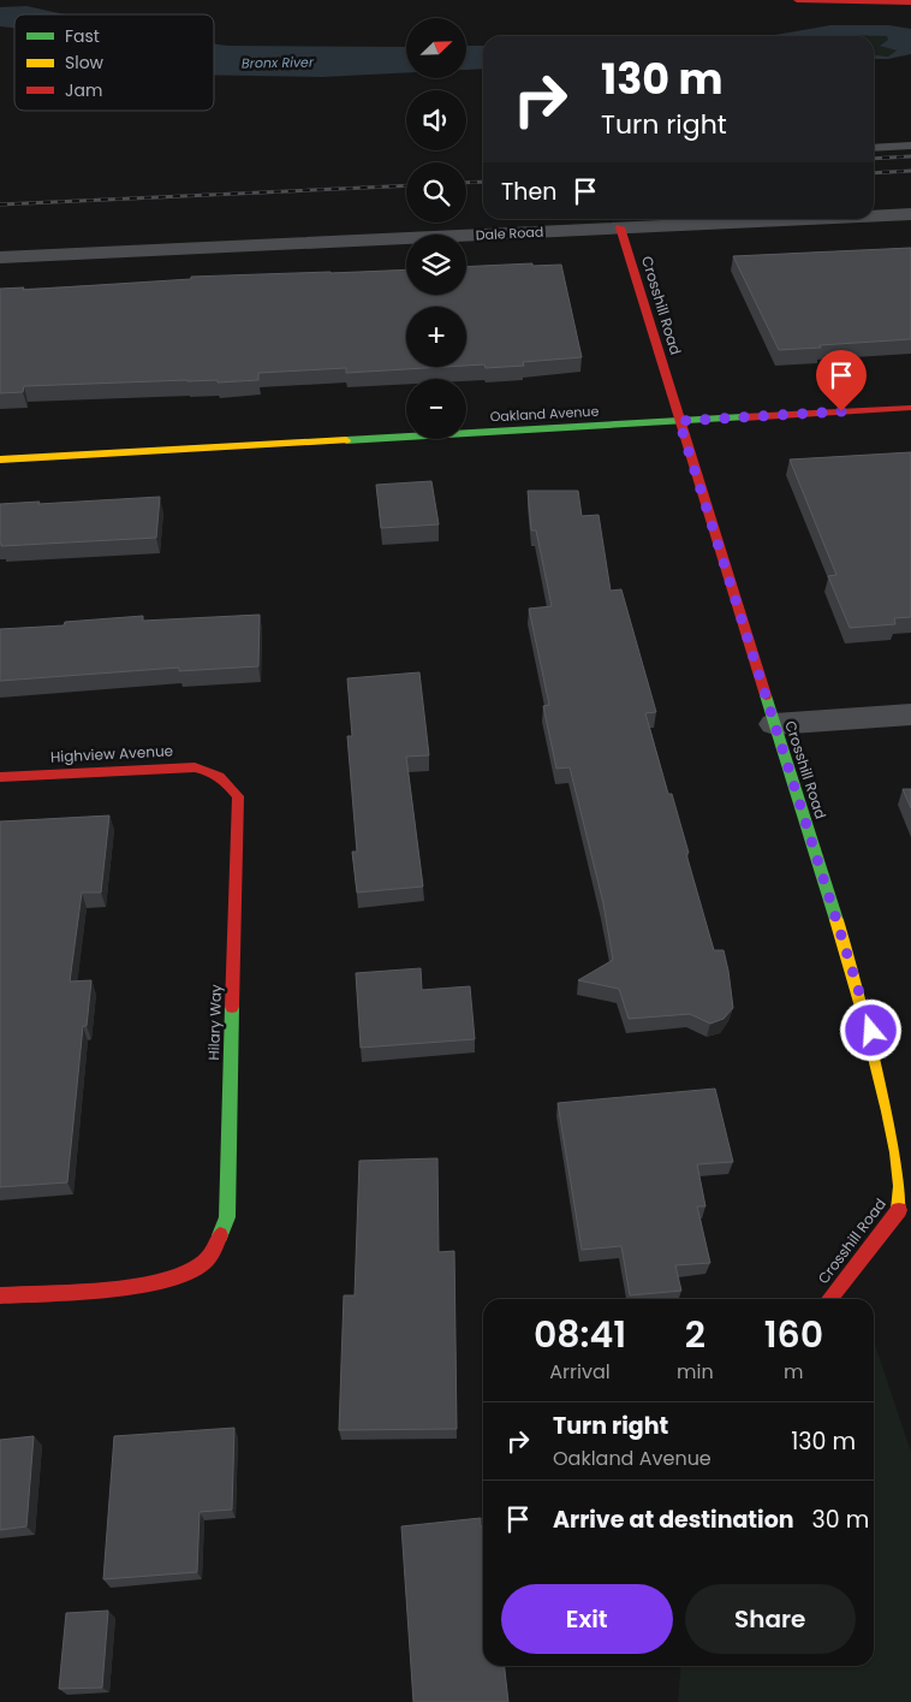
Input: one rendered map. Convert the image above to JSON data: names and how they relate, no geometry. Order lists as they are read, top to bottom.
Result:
{
  "streets": {
    "main road": [
      "Crosshill Road",
      "Oakland Avenue",
      "Highview Avenue",
      "Hilary Way"
    ],
    "street": ["Dale Road"]
  },
  "crossings": [
    ["Dale Road", "Crosshill Road"],
    ["Crosshill Road", "Oakland Avenue"],
    ["Highview Avenue", "Hilary Way"]
  ],
  "water": ["Bronx River"],
  "legend": ["Fast", "Slow", "Jam"],
  "north": "top right",
  "page": {
    "map_buttons": ["+", "−"],
    "turn": ["130 m", "Turn right"],
    "then": "Then",
    "eta": [
      "08:41",
      "Arrival",
      "2",
      "min",
      "160",
      "m"
    ],
    "list": [
      {
        "name": "Turn right",
        "note": "Oakland Avenue",
        "value": "130 m"
      },
      {
        "name": "Arrive at destination",
        "value": "30 m"
      }
    ],
    "buttons": ["Exit", "Share"]
  }
}
